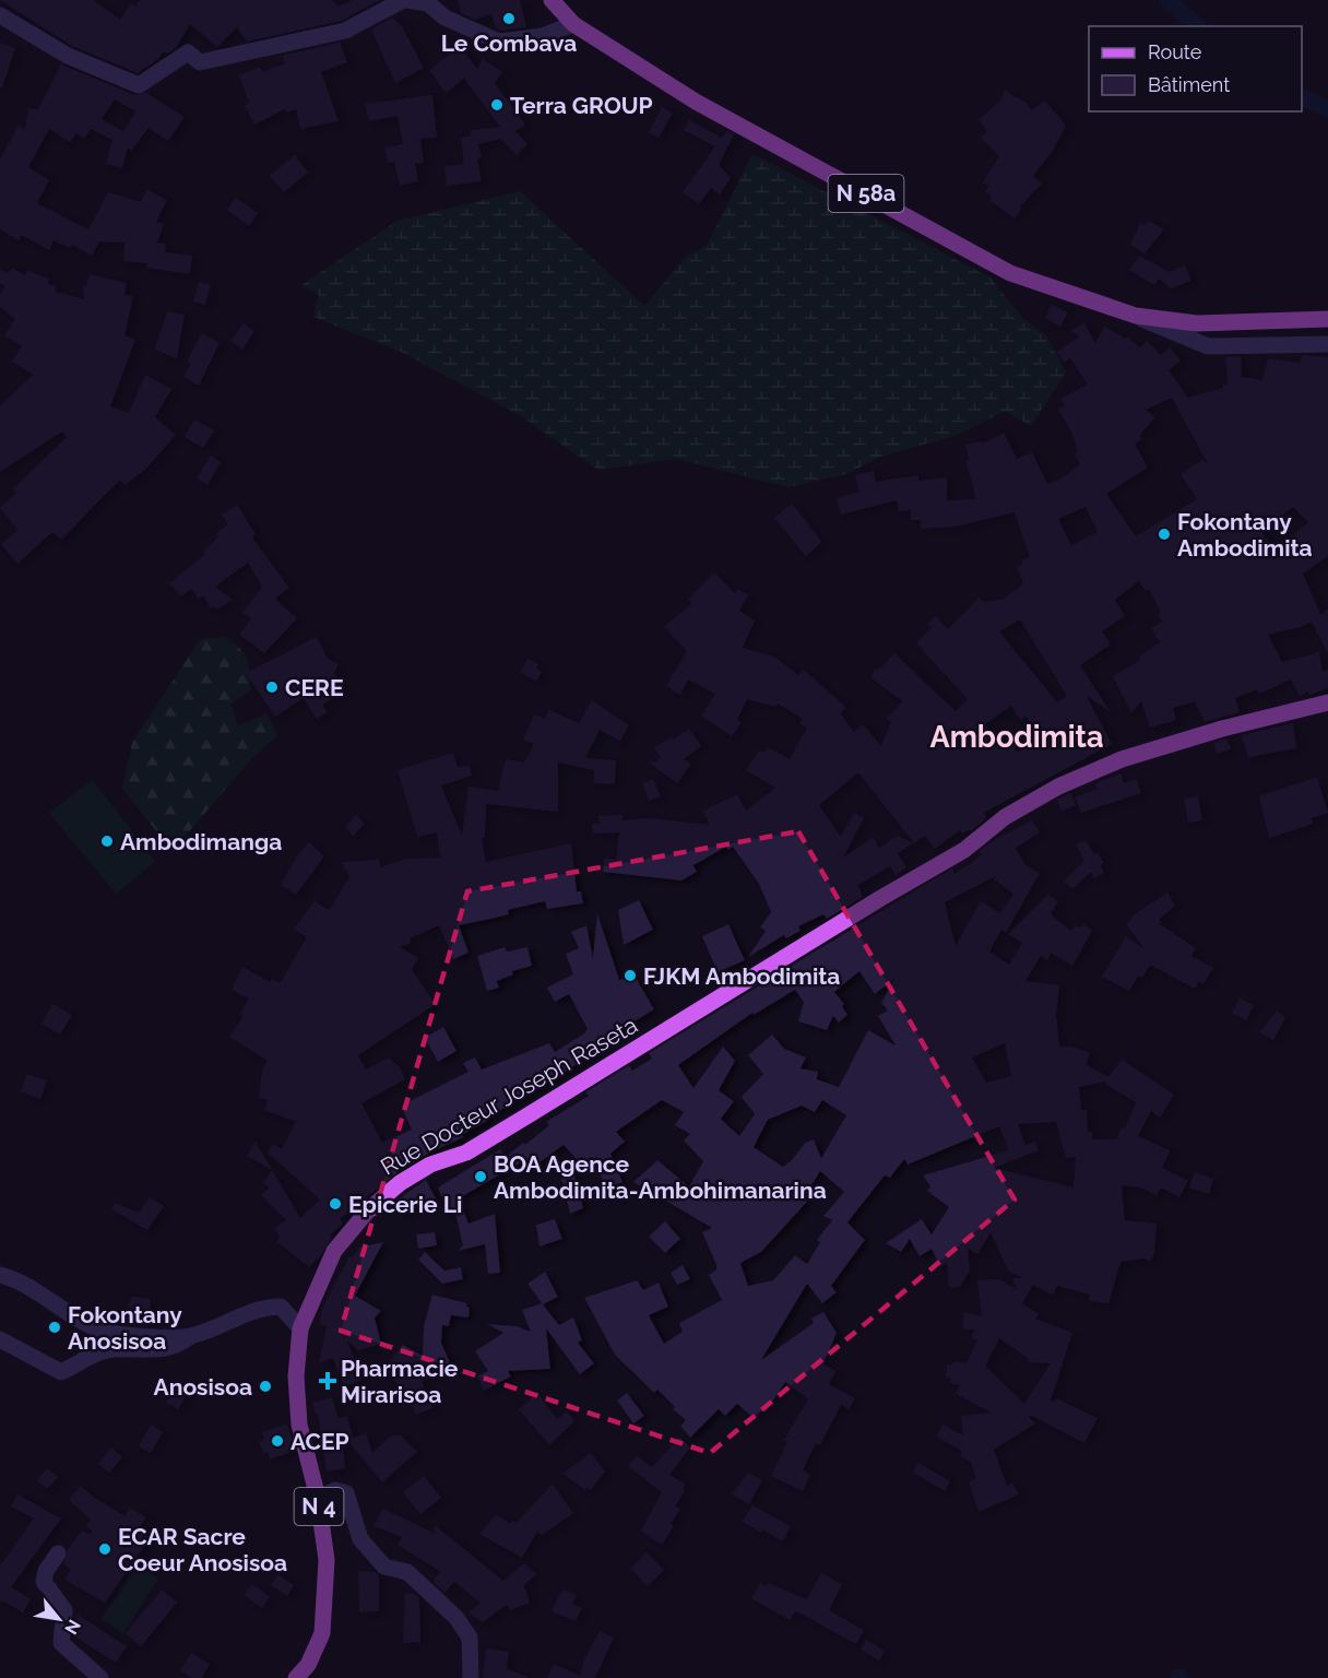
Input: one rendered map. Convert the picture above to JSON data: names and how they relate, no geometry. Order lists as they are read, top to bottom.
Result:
{
  "streets": {
    "main road": ["N 58a", "Rue Docteur Joseph Raseta", "N 4"]
  },
  "districts": ["Ambodimita"],
  "places": {
    "other": [
      "Le Combava",
      "Terra GROUP",
      "Fokontany Ambodimita",
      "CERE",
      "Ambodimanga",
      "FJKM Ambodimita",
      "BOA Agence Ambodimita-Ambohimanarina",
      "Epicerie Li",
      "Fokontany Anosisoa",
      "Anosisoa",
      "ACEP",
      "ECAR Sacre Coeur Anosisoa"
    ],
    "health": ["Pharmacie Mirarisoa"]
  },
  "legend": ["Route", "Bâtiment"],
  "north": "bottom right"
}
